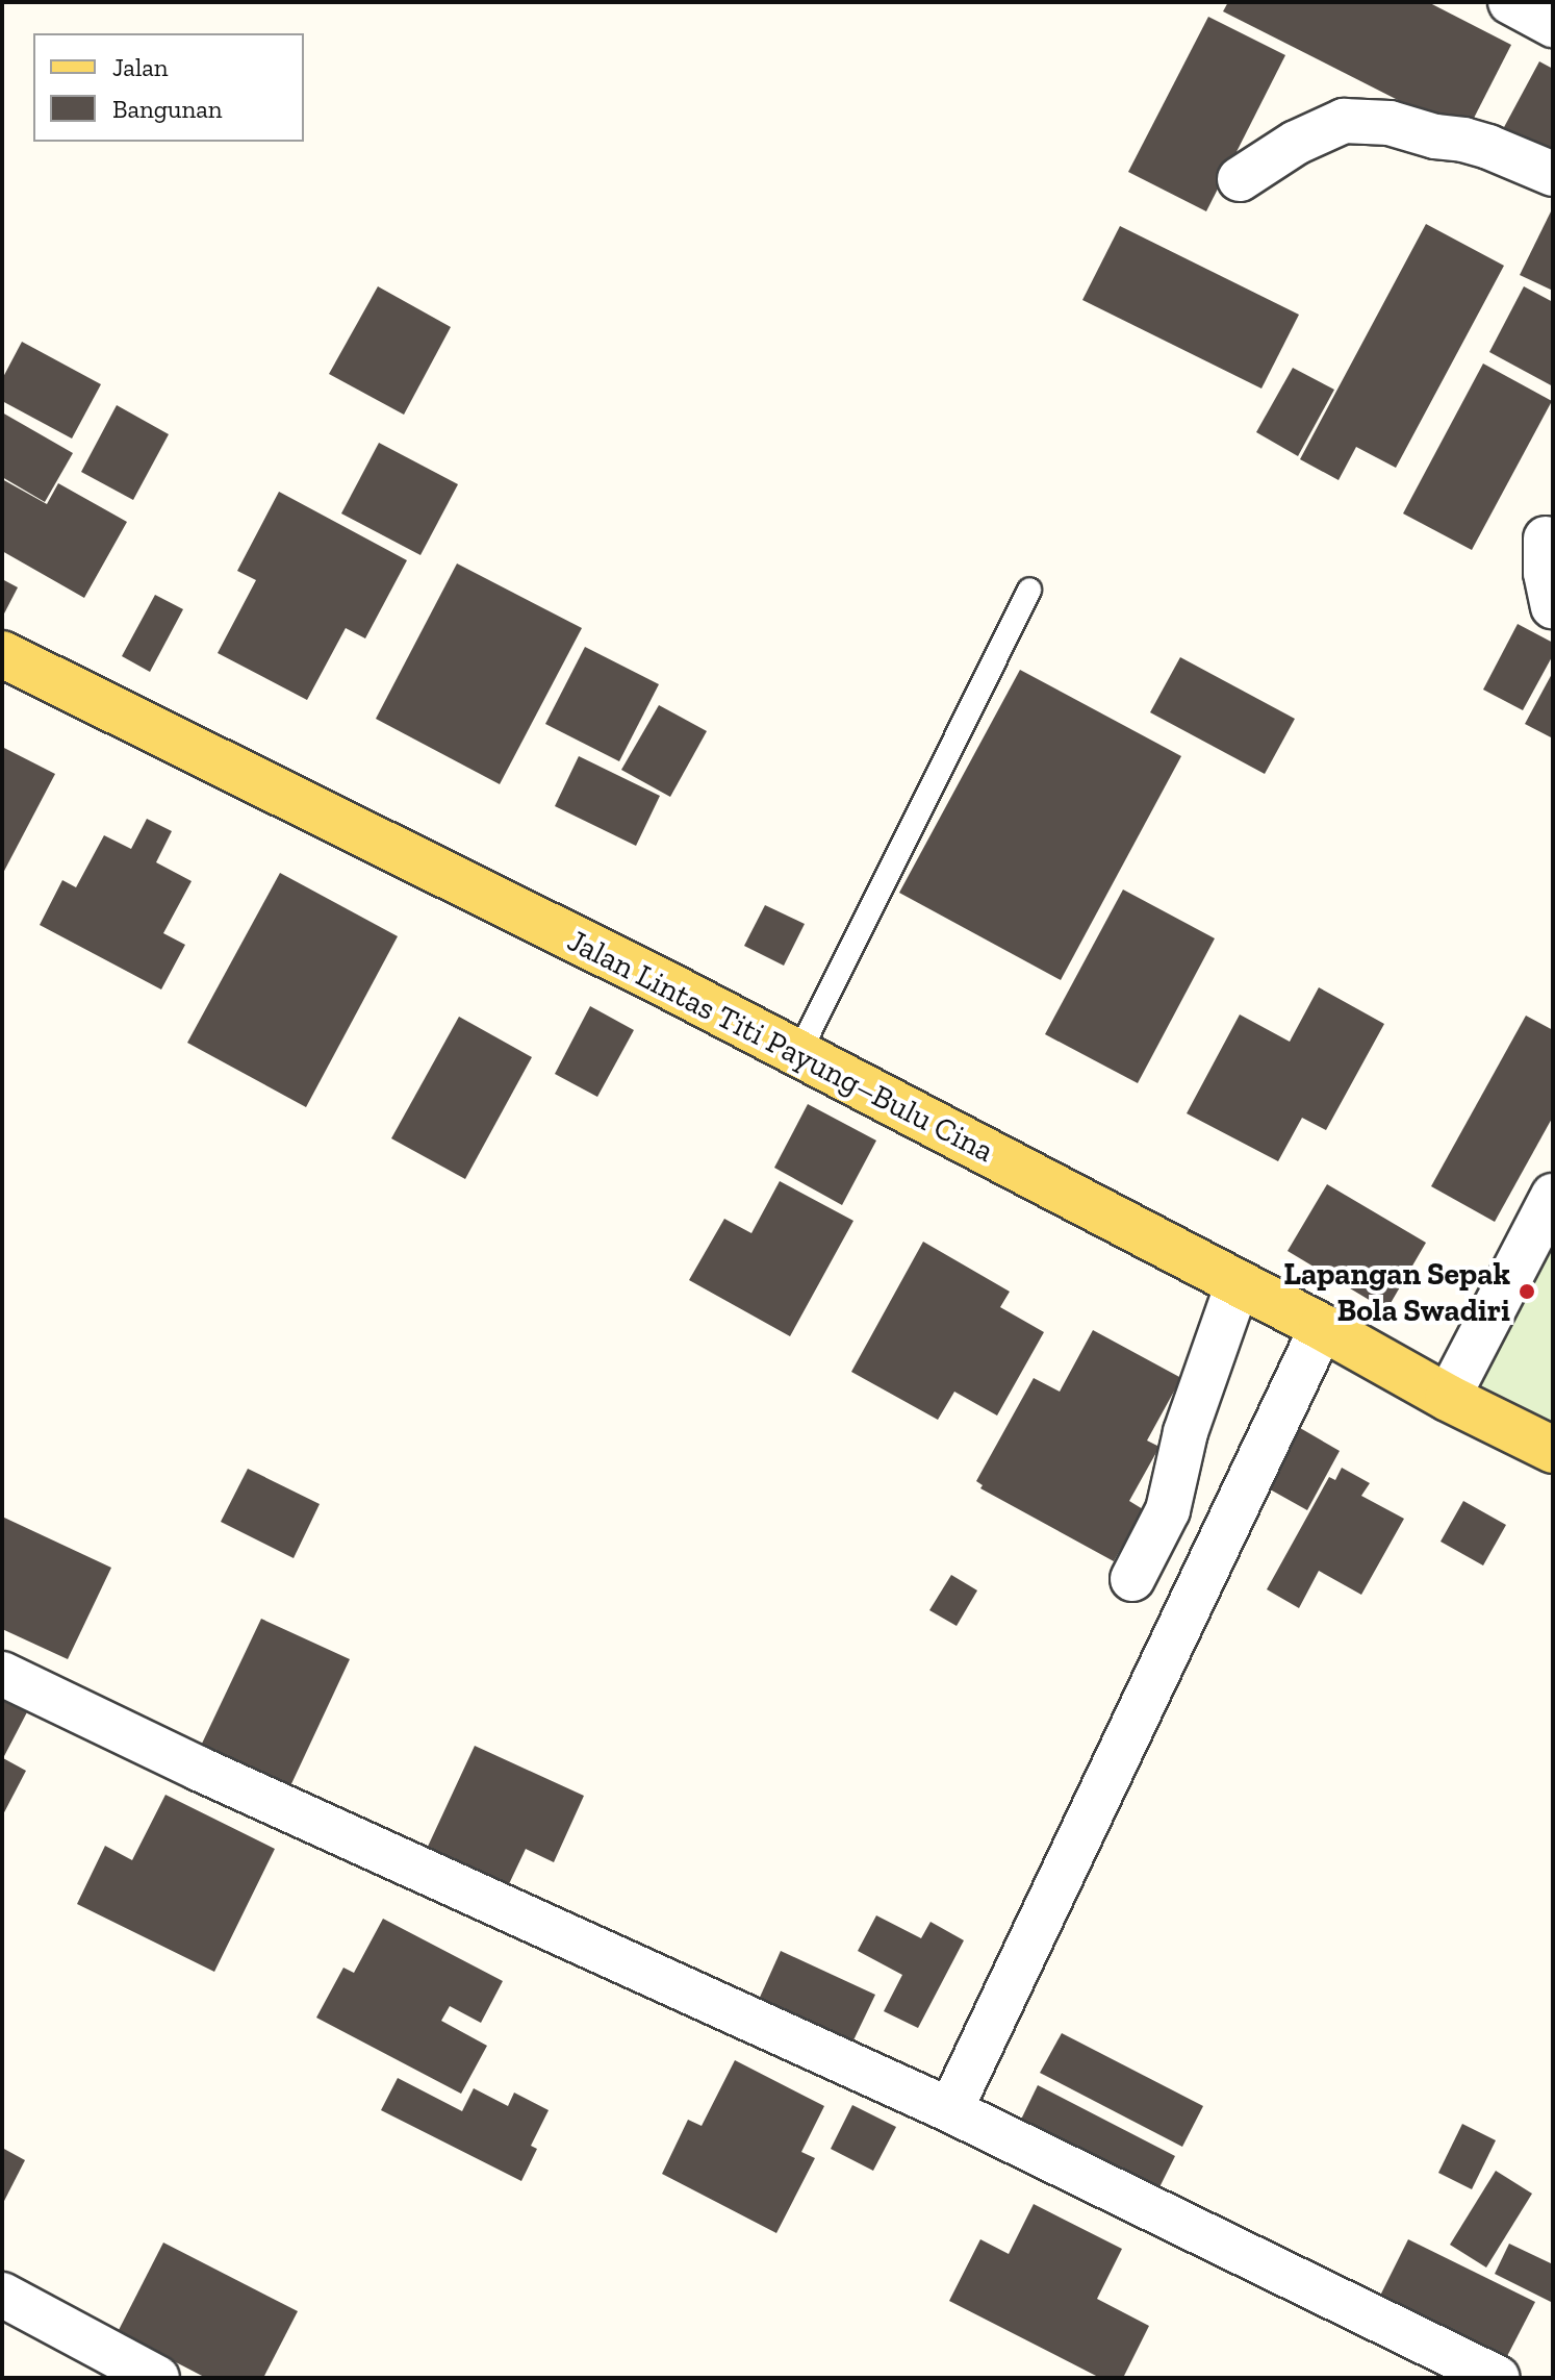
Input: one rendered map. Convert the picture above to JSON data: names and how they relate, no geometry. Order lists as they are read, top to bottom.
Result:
{
  "streets": {
    "main road": ["Jalan Lintas Titi Payung–Bulu Cina"]
  },
  "places": ["Lapangan Sepak Bola Swadiri"],
  "legend": ["Jalan", "Bangunan"]
}
